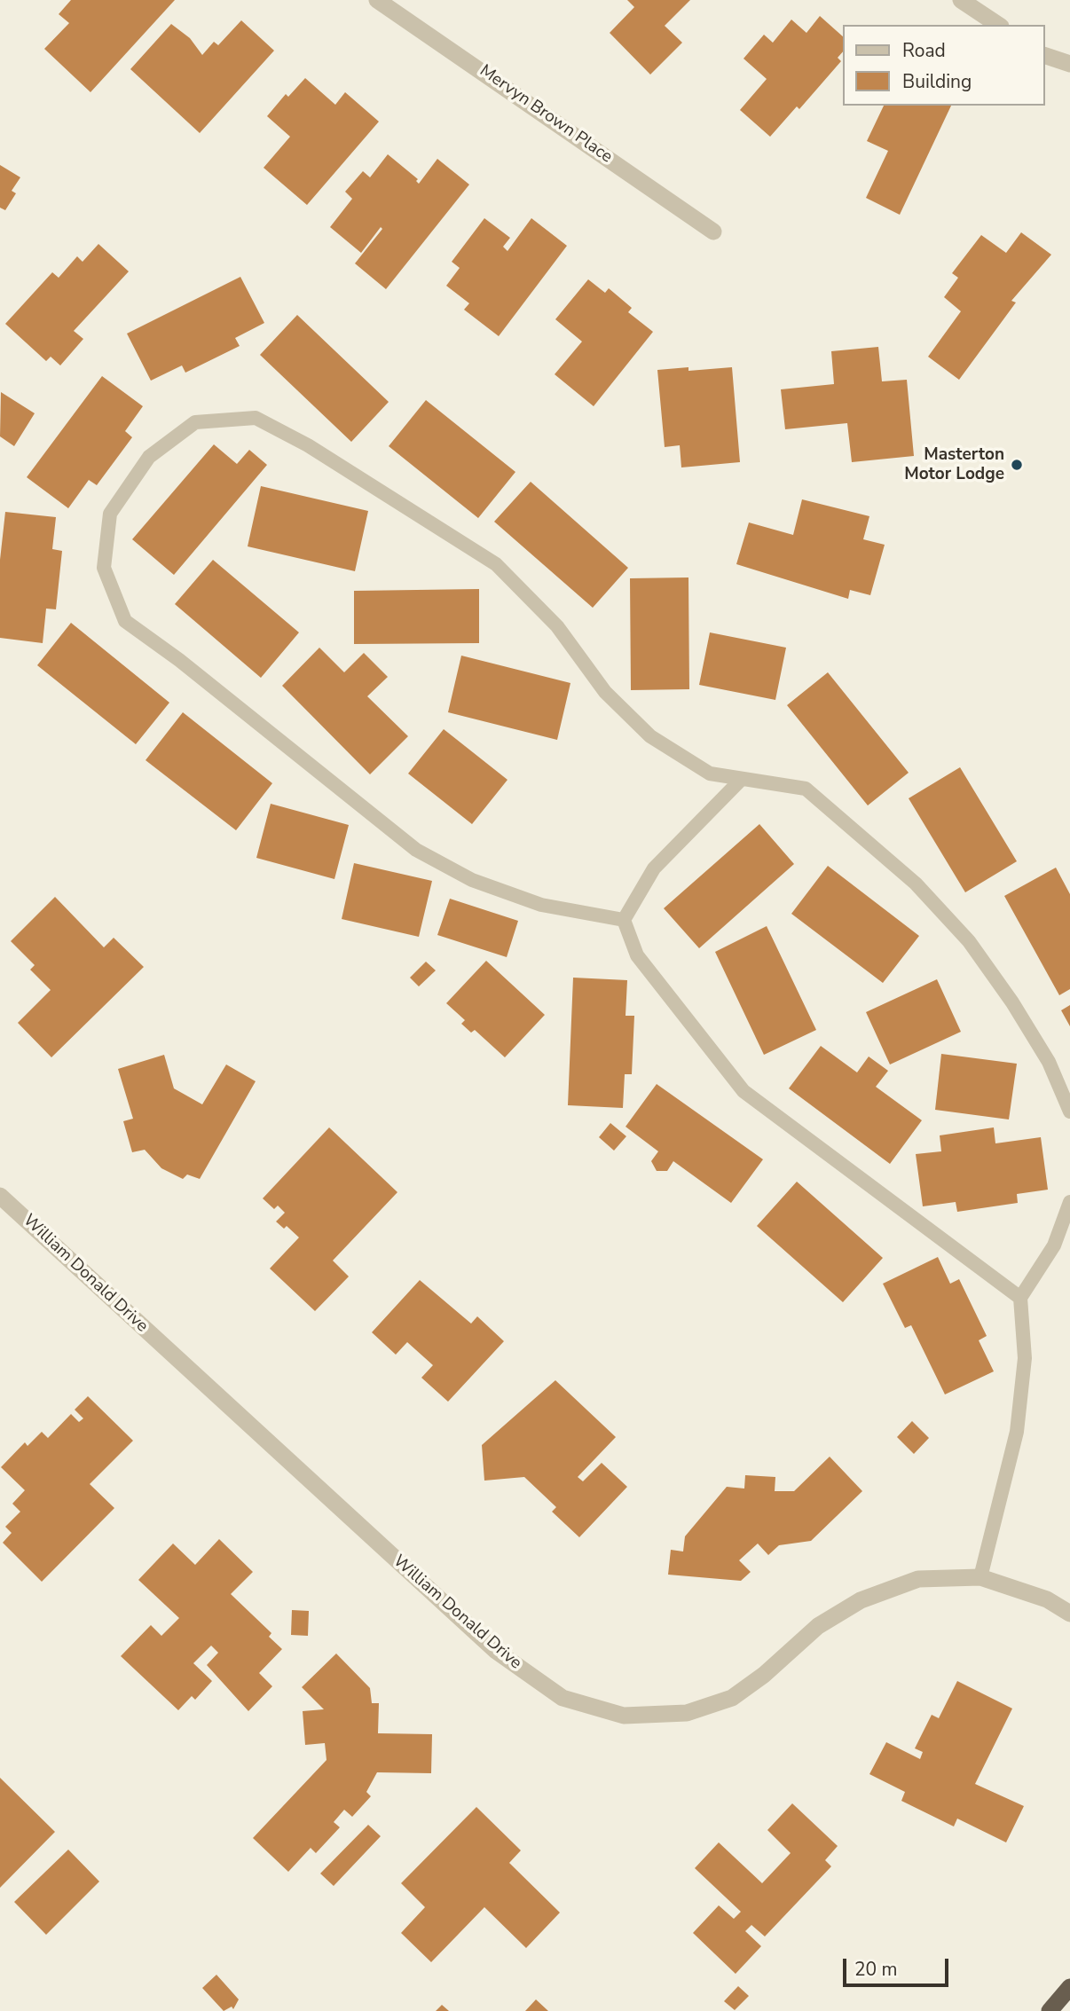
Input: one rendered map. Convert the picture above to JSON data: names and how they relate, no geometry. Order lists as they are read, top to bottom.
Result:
{
  "streets": {
    "street": ["Mervyn Brown Place", "William Donald Drive"]
  },
  "places": ["Masterton Motor Lodge"],
  "legend": ["Road", "Building"],
  "scale_bar": "20 m"
}
